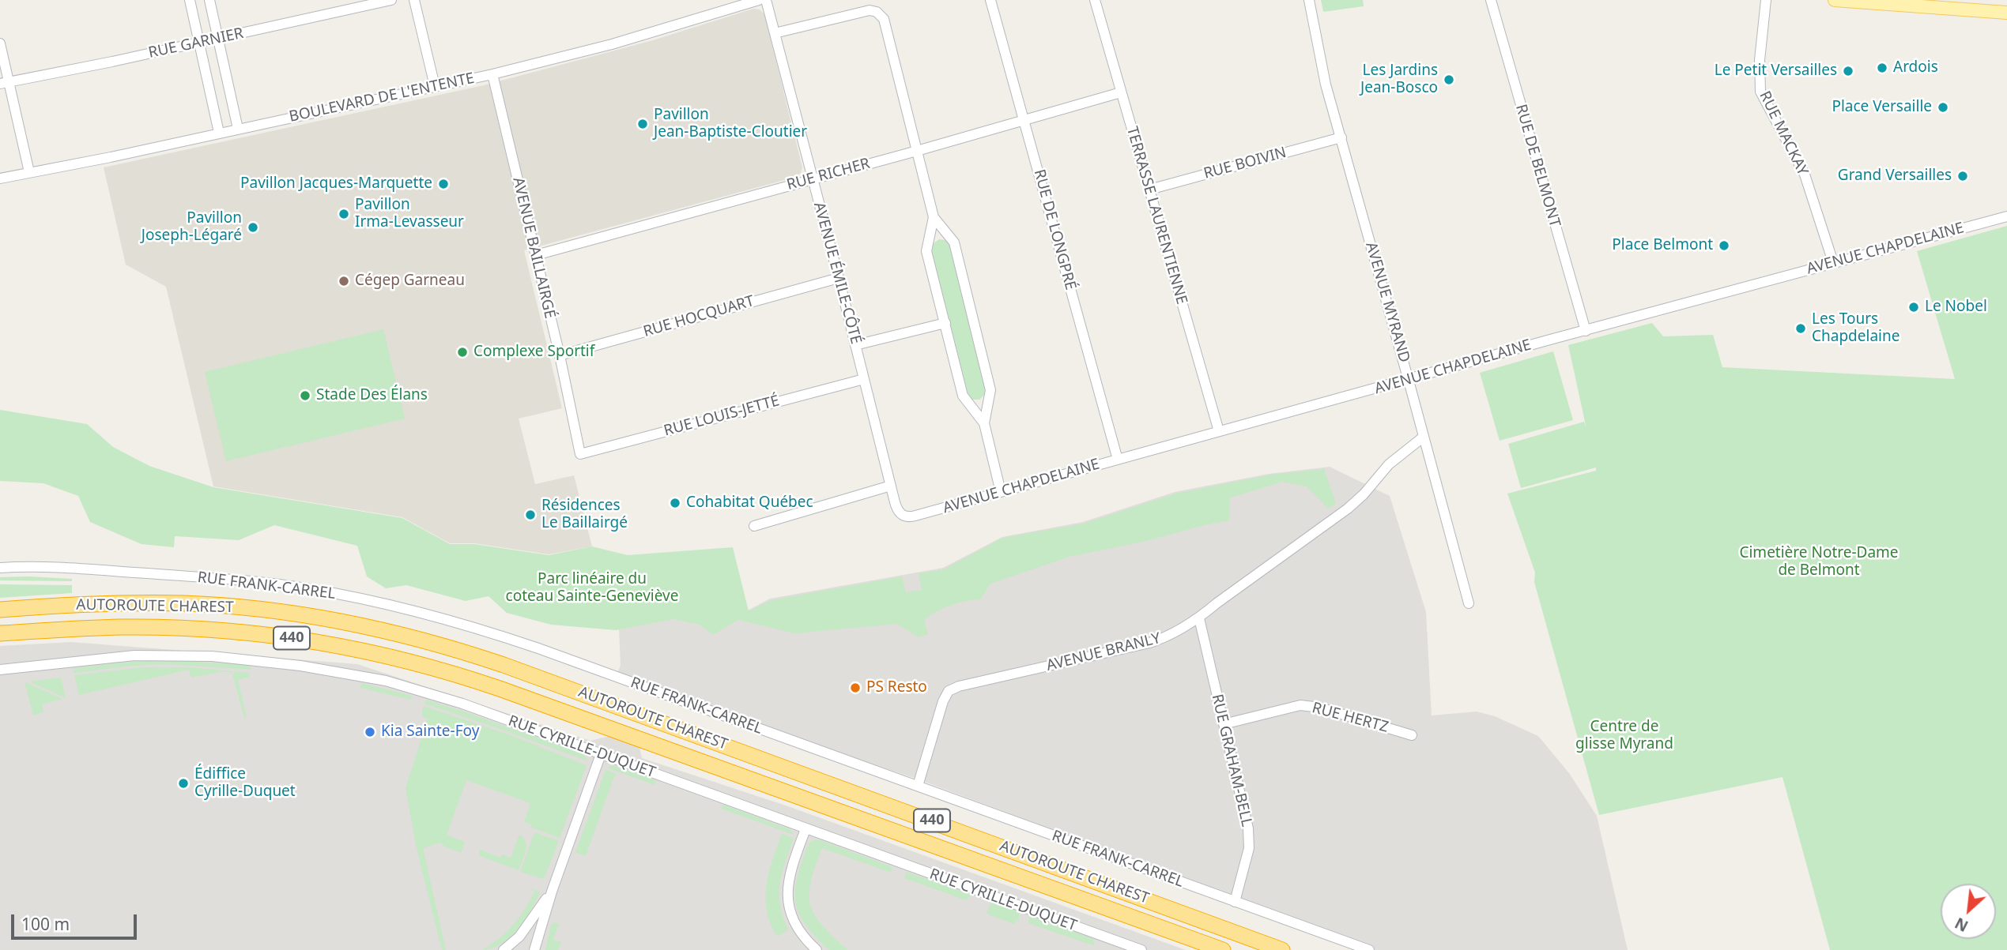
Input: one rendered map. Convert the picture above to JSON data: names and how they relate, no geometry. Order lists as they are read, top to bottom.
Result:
{
  "streets": {
    "highway": ["AUTOROUTE CHAREST", "440"],
    "street": [
      "RUE GARNIER",
      "BOULEVARD DE L'ENTENTE",
      "RUE MACKAY",
      "RUE BOIVIN",
      "RUE DE BELMONT",
      "RUE RICHER",
      "TERRASSE LAURENTIENNE",
      "RUE DE LONGPRÉ",
      "AVENUE BAILLAIRGÉ",
      "AVENUE CHAPDELAINE",
      "AVENUE ÉMILE-CÔTÉ",
      "AVENUE MYRAND",
      "RUE HOCQUART",
      "RUE LOUIS-JETTÉ",
      "RUE FRANK-CARREL",
      "AVENUE BRANLY",
      "RUE HERTZ",
      "RUE CYRILLE-DUQUET",
      "RUE GRAHAM-BELL"
    ]
  },
  "crossings": [
    ["BOULEVARD DE L'ENTENTE", "AVENUE BAILLAIRGÉ"],
    ["RUE MACKAY", "AVENUE CHAPDELAINE"],
    ["RUE BOIVIN", "TERRASSE LAURENTIENNE"],
    ["RUE BOIVIN", "AVENUE MYRAND"],
    ["RUE DE BELMONT", "AVENUE CHAPDELAINE"],
    ["RUE RICHER", "TERRASSE LAURENTIENNE"],
    ["RUE RICHER", "RUE DE LONGPRÉ"],
    ["RUE RICHER", "AVENUE BAILLAIRGÉ"],
    ["RUE RICHER", "AVENUE ÉMILE-CÔTÉ"],
    ["TERRASSE LAURENTIENNE", "AVENUE CHAPDELAINE"],
    ["RUE DE LONGPRÉ", "AVENUE CHAPDELAINE"],
    ["AVENUE BAILLAIRGÉ", "RUE HOCQUART"],
    ["AVENUE BAILLAIRGÉ", "RUE LOUIS-JETTÉ"],
    ["AVENUE CHAPDELAINE", "AVENUE ÉMILE-CÔTÉ"],
    ["AVENUE CHAPDELAINE", "AVENUE MYRAND"],
    ["AVENUE ÉMILE-CÔTÉ", "RUE HOCQUART"],
    ["AVENUE ÉMILE-CÔTÉ", "RUE LOUIS-JETTÉ"],
    ["AVENUE MYRAND", "AVENUE BRANLY"],
    ["RUE FRANK-CARREL", "AVENUE BRANLY"],
    ["RUE FRANK-CARREL", "RUE GRAHAM-BELL"],
    ["AVENUE BRANLY", "RUE GRAHAM-BELL"],
    ["RUE HERTZ", "RUE GRAHAM-BELL"]
  ],
  "parks": ["Cimetière Notre-Dame de Belmont", "Parc linéaire du coteau Sainte-Geneviève", "Centre de glisse Myrand"],
  "places": [
    "Ardois",
    "Le Petit Versailles",
    "Les Jardins Jean-Bosco",
    "Place Versaille",
    "Pavillon Jean-Baptiste-Cloutier",
    "Grand Versailles",
    "Pavillon Jacques-Marquette",
    "Pavillon Irma-Levasseur",
    "Pavillon Joseph-Légaré",
    "Place Belmont",
    "Cégep Garneau",
    "Le Nobel",
    "Les Tours Chapdelaine",
    "Complexe Sportif",
    "Stade Des Élans",
    "Cohabitat Québec",
    "Résidences Le Baillairgé",
    "PS Resto",
    "Kia Sainte-Foy",
    "Édiffice Cyrille-Duquet"
  ],
  "scale_bar": "100 m",
  "north": "bottom left"
}
